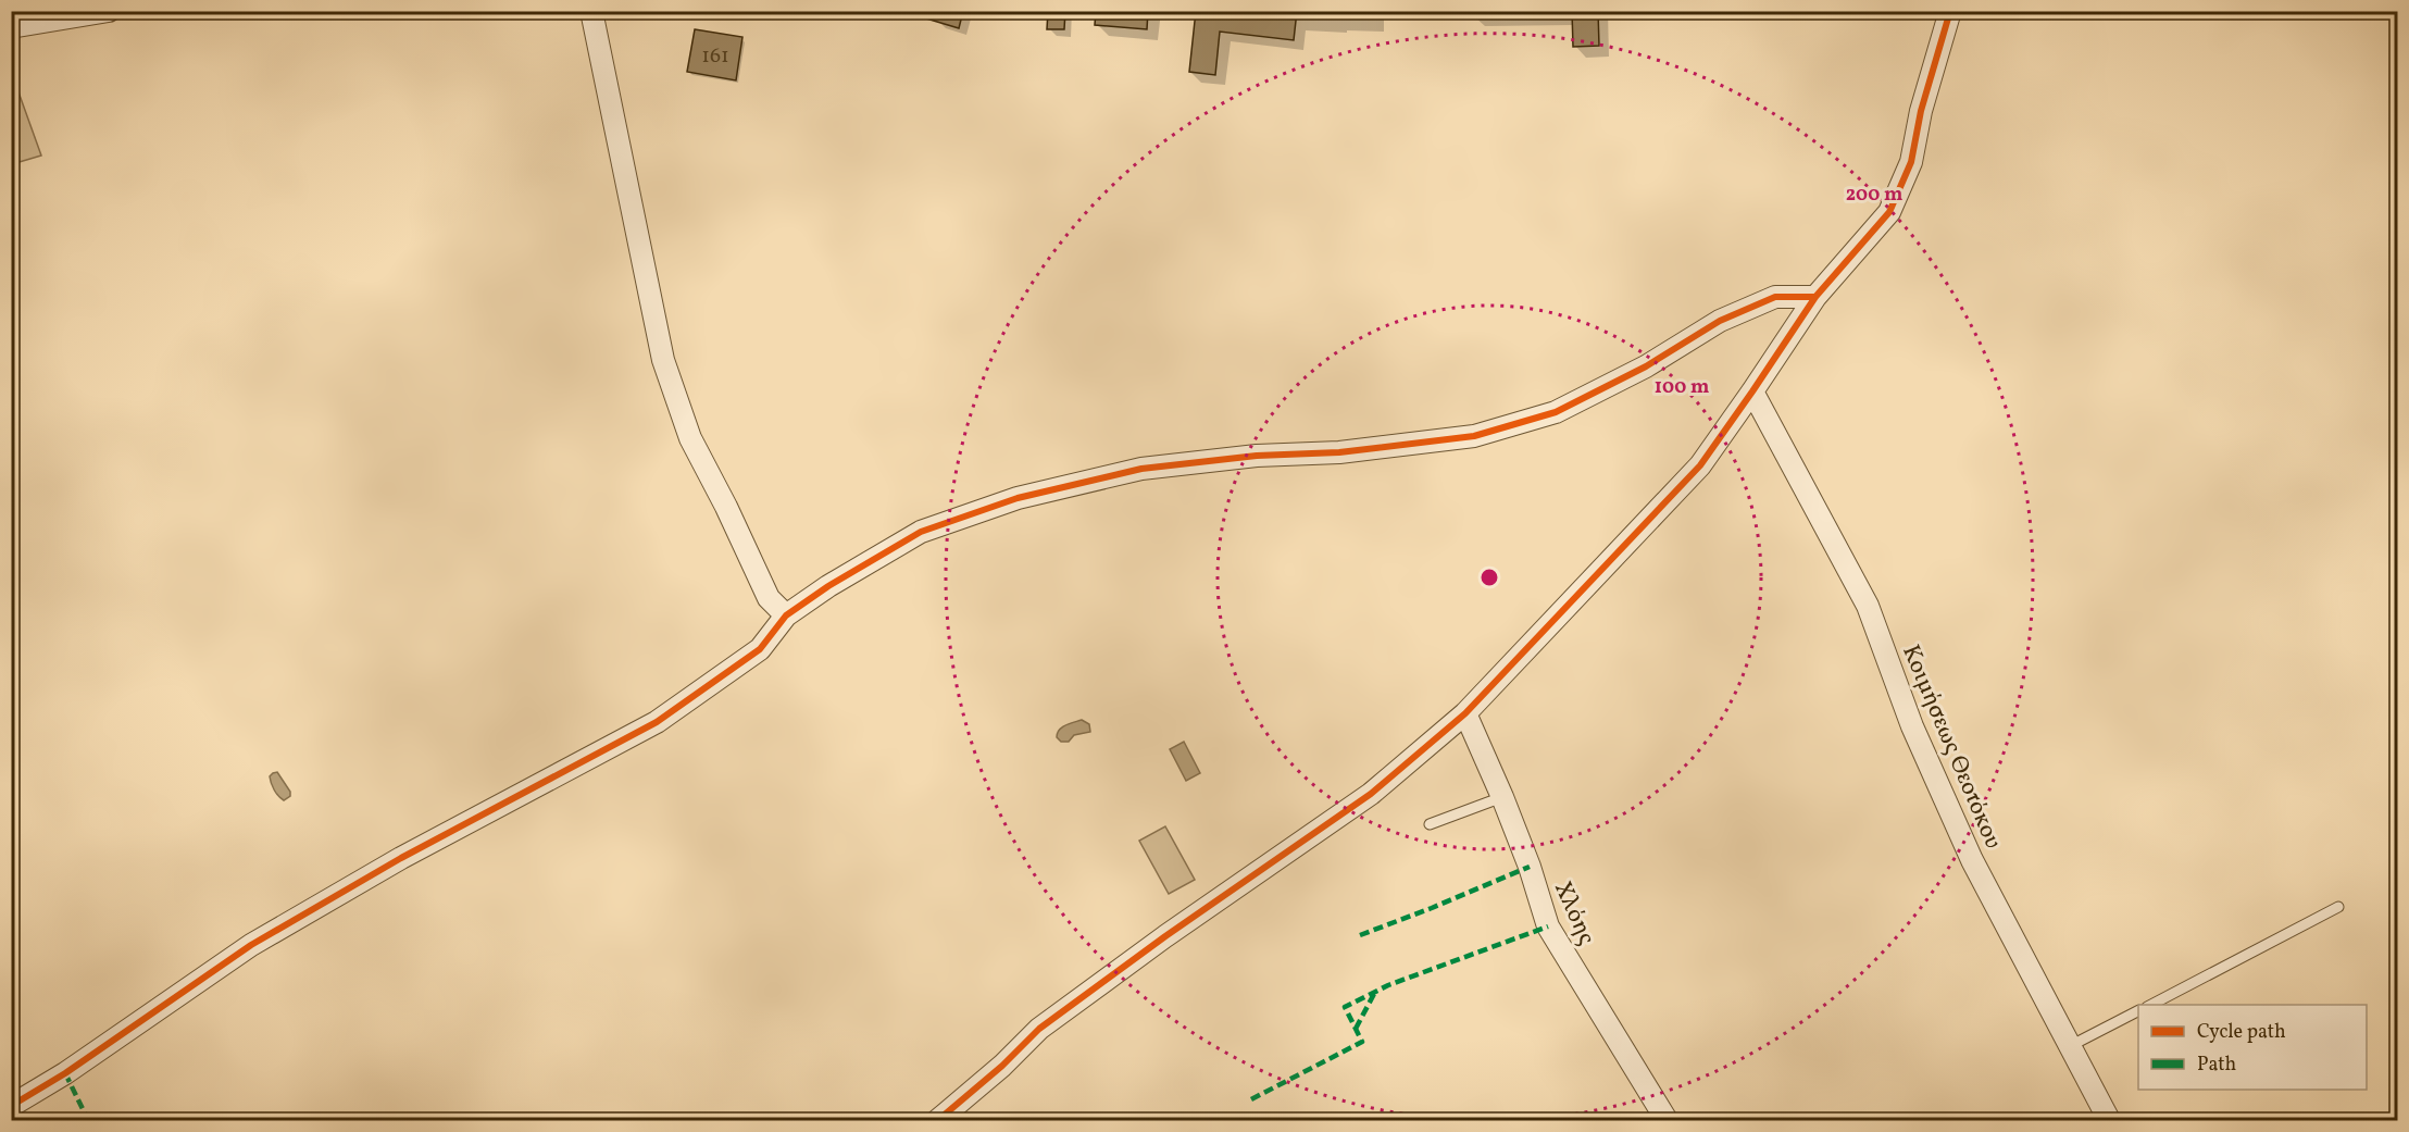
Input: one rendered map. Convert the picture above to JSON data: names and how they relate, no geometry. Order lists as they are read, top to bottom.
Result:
{
  "streets": {
    "street": ["Κοιμήσεως Θεοτόκου", "Χλόης"]
  },
  "house_numbers": ["161"],
  "legend": ["Cycle path", "Path"],
  "rings": ["200 m", "100 m"]
}
